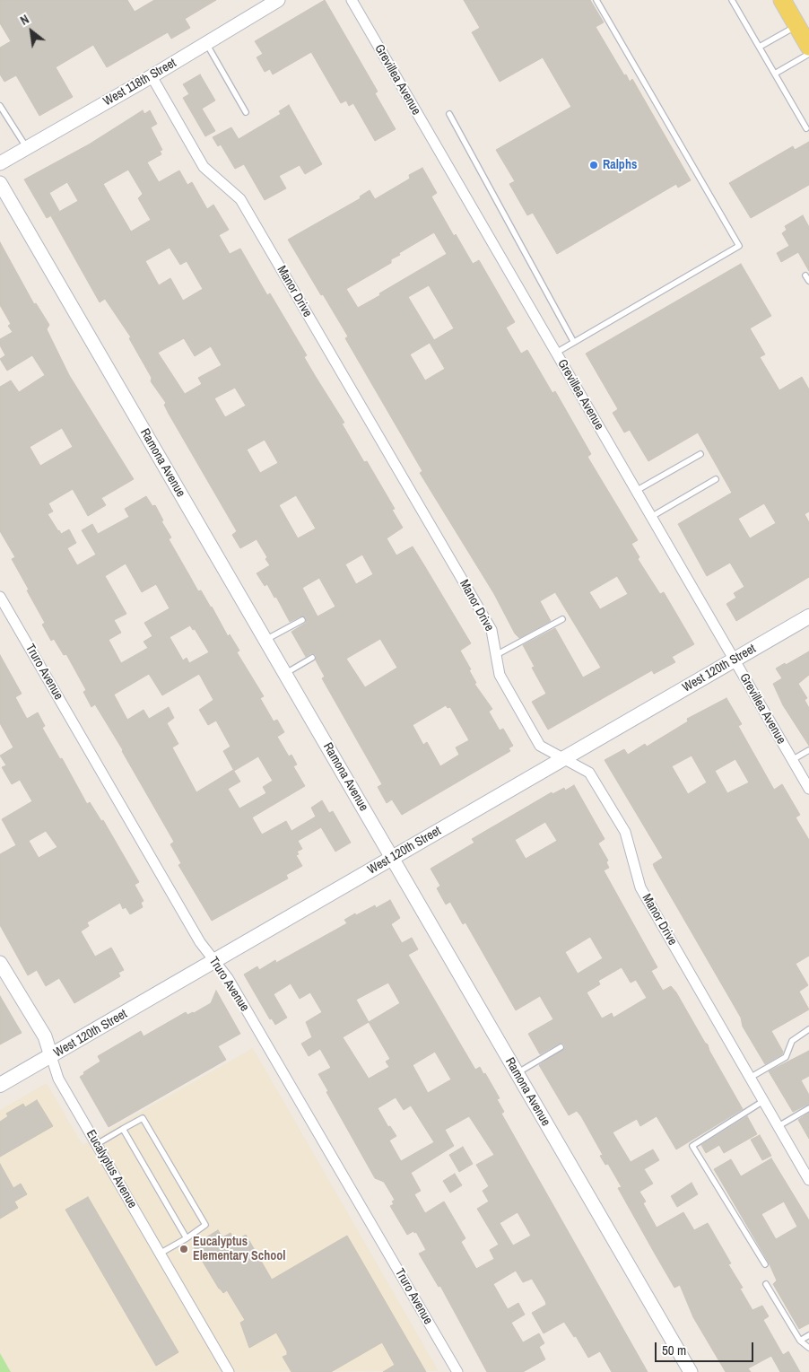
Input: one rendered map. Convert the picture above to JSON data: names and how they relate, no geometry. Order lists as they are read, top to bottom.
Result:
{
  "streets": {
    "main road": ["West 120th Street"],
    "street": [
      "Grevillea Avenue",
      "West 118th Street",
      "Manor Drive",
      "Ramona Avenue",
      "Truro Avenue",
      "Eucalyptus Avenue"
    ]
  },
  "crossings": [
    ["Grevillea Avenue", "West 120th Street"],
    ["West 118th Street", "Manor Drive"],
    ["Manor Drive", "West 120th Street"],
    ["Ramona Avenue", "West 120th Street"],
    ["West 120th Street", "Truro Avenue"],
    ["West 120th Street", "Eucalyptus Avenue"]
  ],
  "places": ["Ralphs", "Eucalyptus Elementary School"],
  "scale_bar": "50 m",
  "north": "top left"
}
